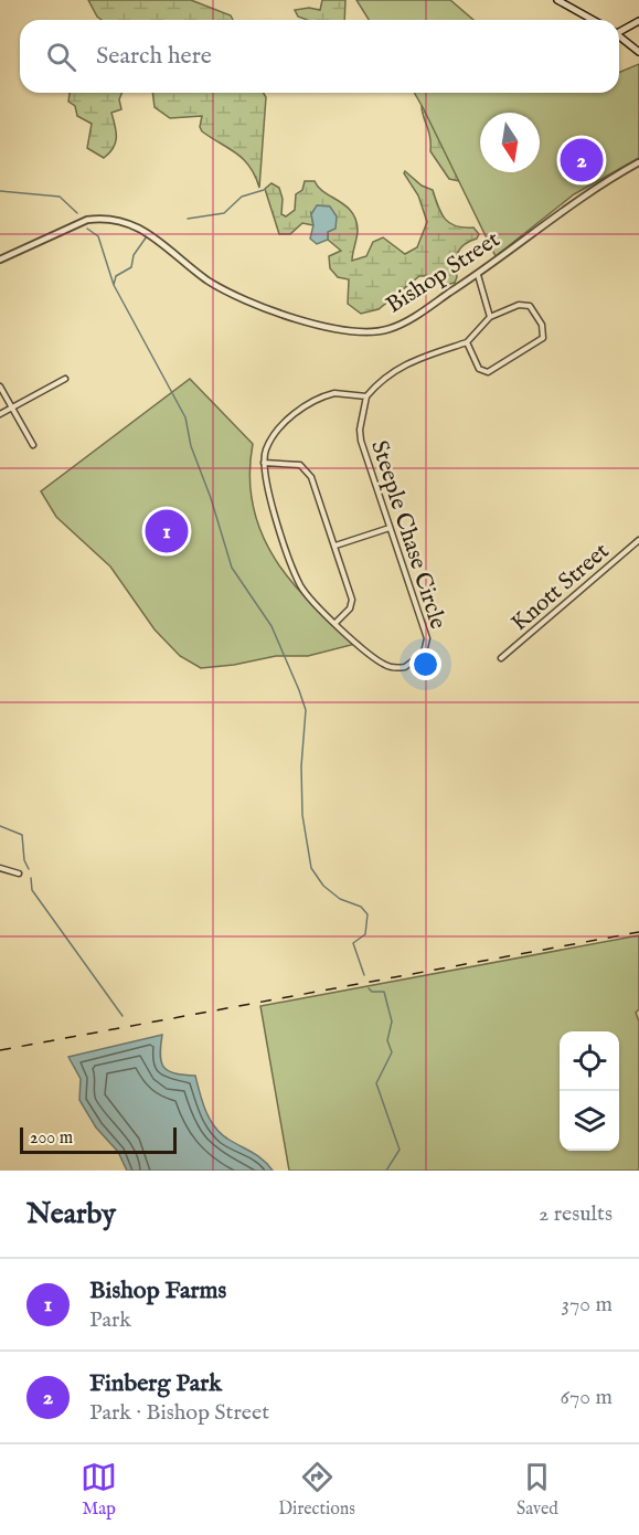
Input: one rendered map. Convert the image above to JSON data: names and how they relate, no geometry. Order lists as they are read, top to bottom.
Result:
{
  "streets": {
    "street": ["Bishop Street", "Steeple Chase Circle", "Knott Street"]
  },
  "scale_bar": "200 m",
  "north": "bottom",
  "page": {
    "search": "Search here",
    "pins": ["2", "1"],
    "scale": "200 m",
    "heading": ["Nearby", "2 results"],
    "list": [
      {
        "mark": "1",
        "name": "Bishop Farms",
        "note": "Park",
        "value": "370 m"
      },
      {
        "mark": "2",
        "name": "Finberg Park",
        "note": "Park · Bishop Street",
        "value": "670 m"
      }
    ],
    "nav": ["Map", "Directions", "Saved"]
  }
}
